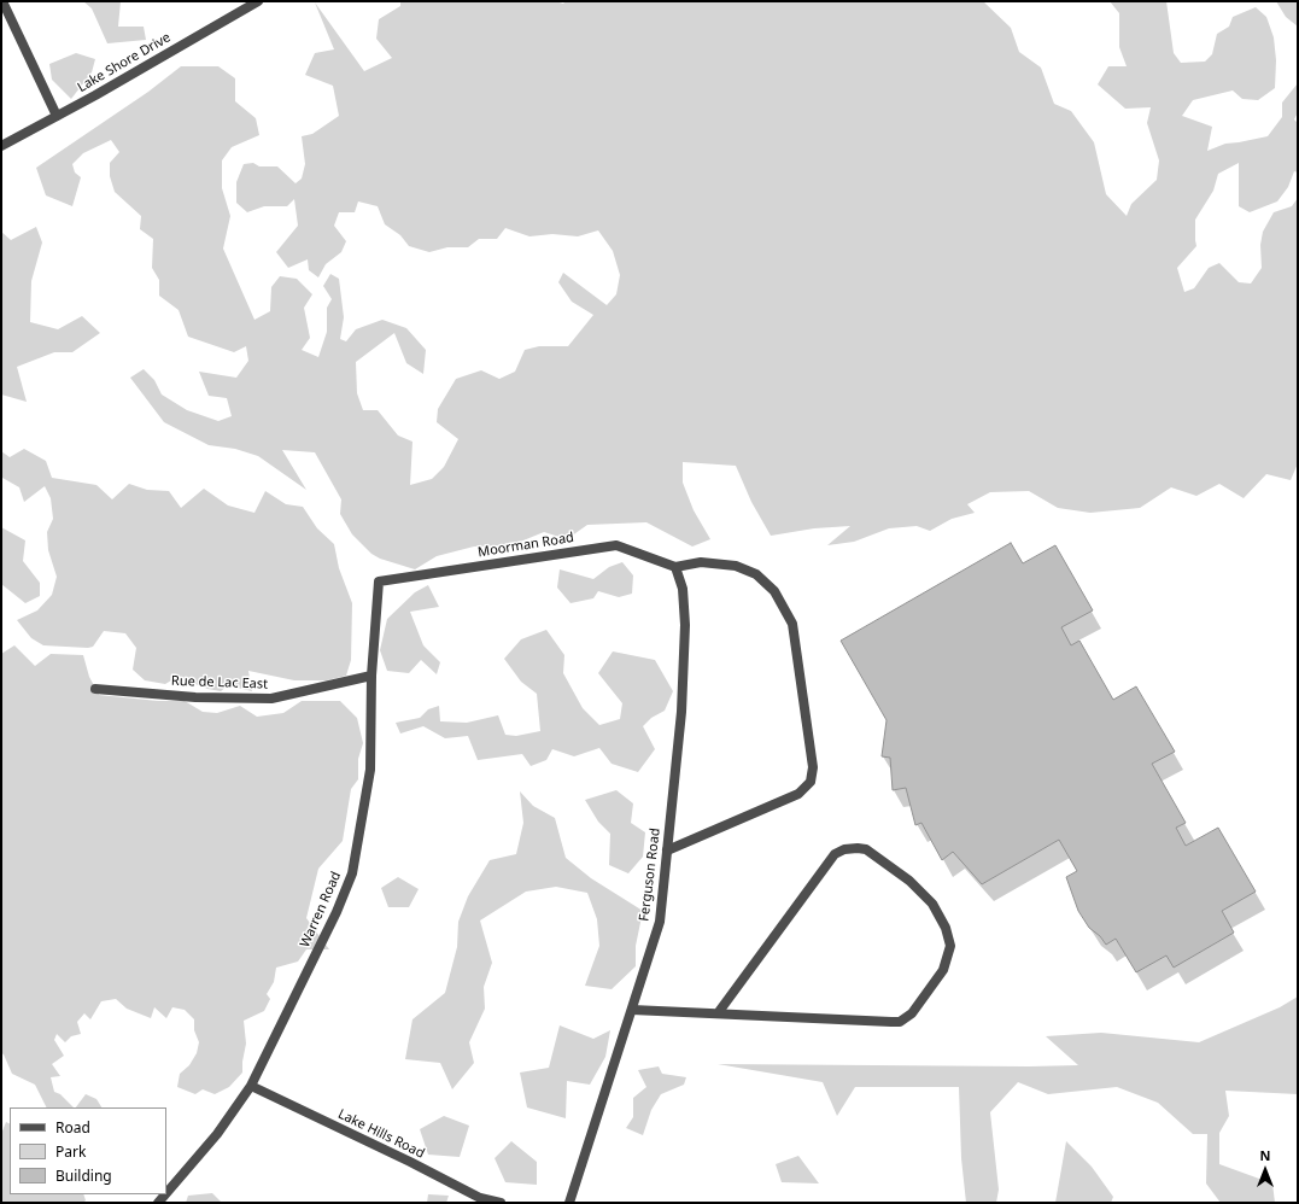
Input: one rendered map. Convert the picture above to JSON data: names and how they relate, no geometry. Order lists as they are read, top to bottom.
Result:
{
  "streets": {
    "street": [
      "Lake Shore Drive",
      "Moorman Road",
      "Rue de Lac East",
      "Ferguson Road",
      "Warren Road",
      "Lake Hills Road"
    ]
  },
  "crossings": [
    ["Moorman Road", "Ferguson Road"],
    ["Moorman Road", "Warren Road"],
    ["Rue de Lac East", "Warren Road"],
    ["Warren Road", "Lake Hills Road"]
  ],
  "legend": ["Road", "Park", "Building"],
  "north": "top"
}
